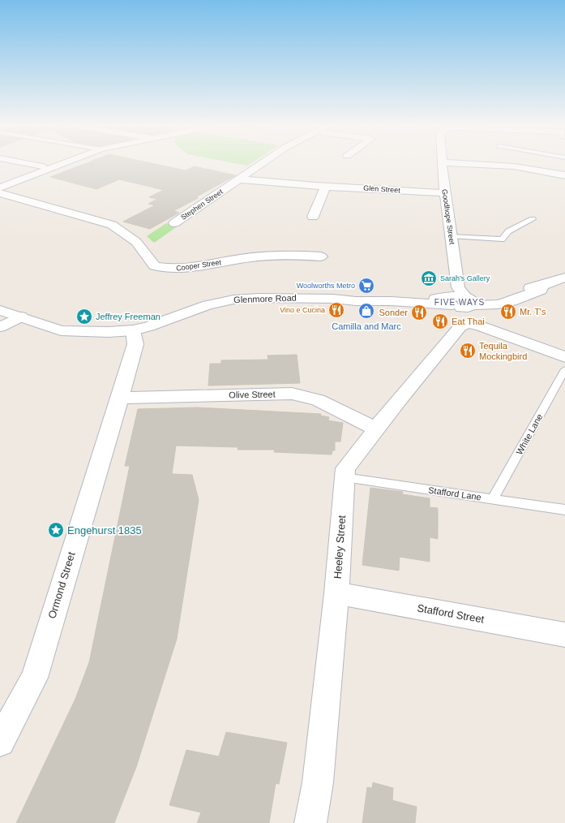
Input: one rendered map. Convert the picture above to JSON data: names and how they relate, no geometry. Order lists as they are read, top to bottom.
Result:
{
  "streets": {
    "street": [
      "Glen Street",
      "Stephen Street",
      "Goodhope Street",
      "Cooper Street",
      "Glenmore Road",
      "Olive Street",
      "Heeley Street",
      "Ormond Street",
      "Stafford Street"
    ],
    "lane": ["White Lane", "Stafford Lane"]
  },
  "crossings": [
    ["Glen Street", "Stephen Street"],
    ["Glen Street", "Goodhope Street"],
    ["Goodhope Street", "Glenmore Road"],
    ["Goodhope Street", "Heeley Street"],
    ["Glenmore Road", "Heeley Street"],
    ["Glenmore Road", "Ormond Street"],
    ["Olive Street", "Heeley Street"],
    ["Olive Street", "Ormond Street"],
    ["White Lane", "Stafford Lane"],
    ["Stafford Lane", "Heeley Street"],
    ["Heeley Street", "Stafford Street"]
  ],
  "districts": ["FIVE WAYS"],
  "places": {
    "museum": ["Sarah’s Gallery"],
    "supermarket": ["Woolworths Metro"],
    "restaurant": [
      "Vino e Cucina",
      "Mr. T's",
      "Sonder",
      "Eat Thai",
      "Tequila Mockingbird"
    ],
    "shop": ["Camilla and Marc"],
    "place": ["Jeffrey Freeman", "Engehurst 1835"]
  }
}
